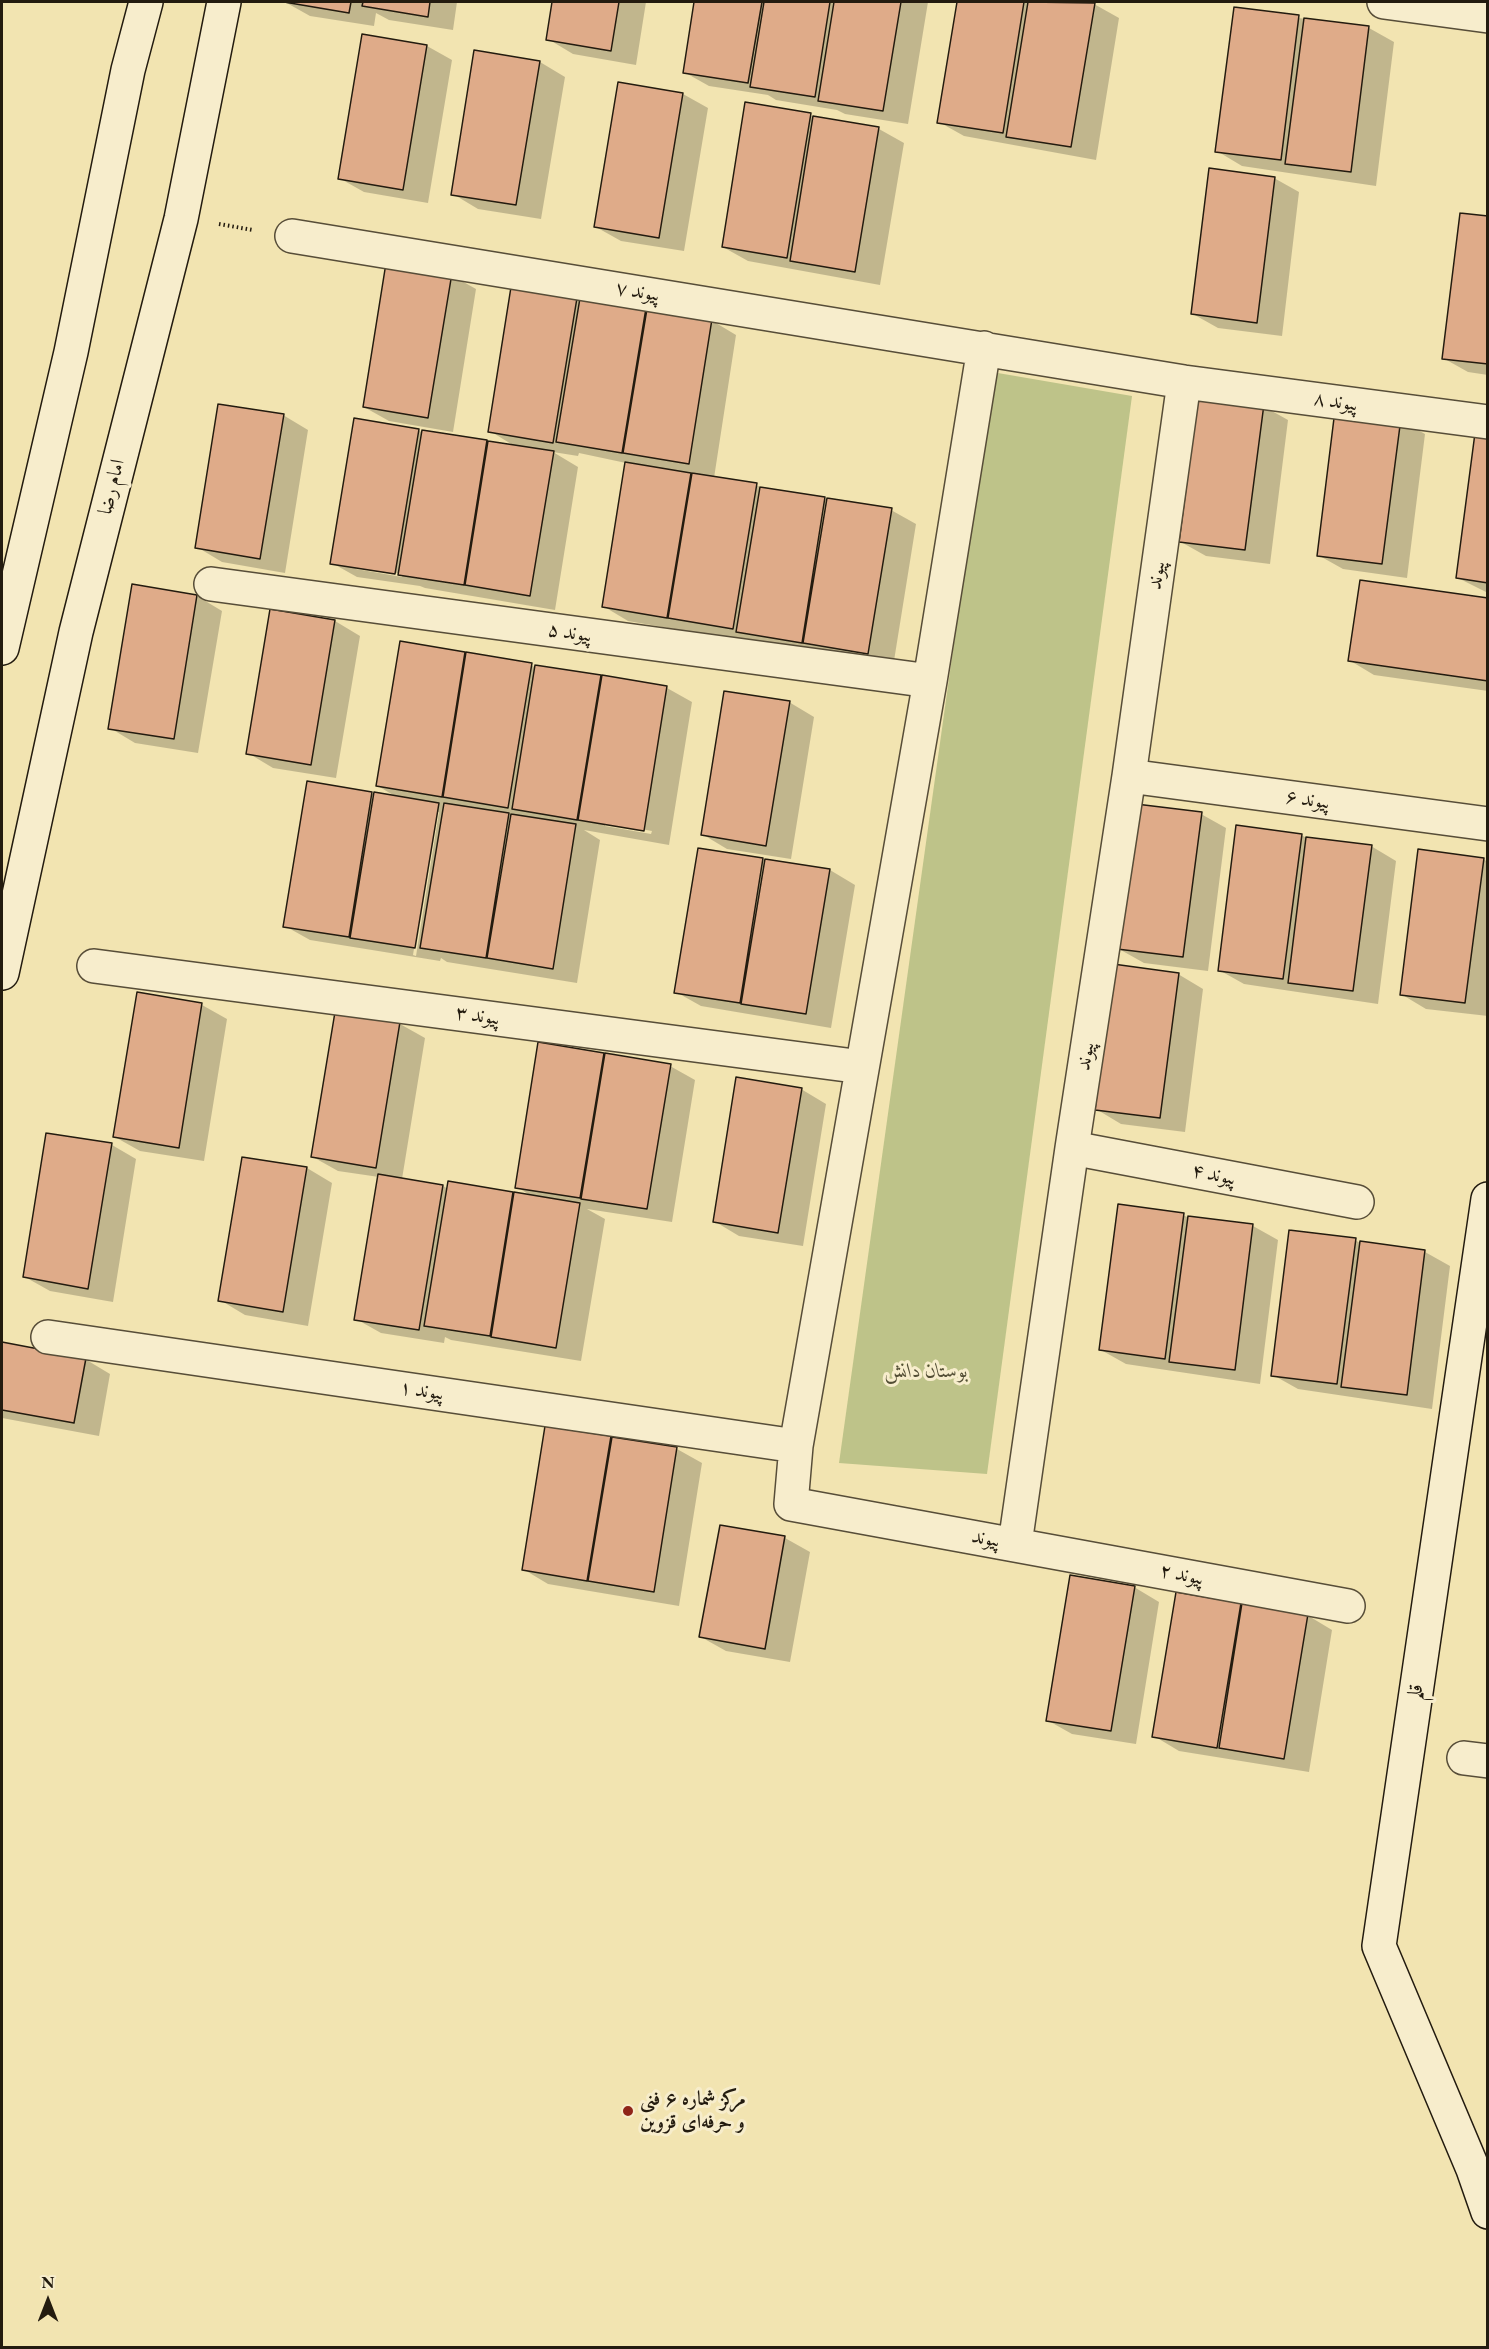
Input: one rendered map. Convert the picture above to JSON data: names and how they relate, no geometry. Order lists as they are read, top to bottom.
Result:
{
  "streets": {
    "street": [
      "پیوند ۷",
      "پیوند ۸",
      "امام رضا",
      "پیوند",
      "پیوند ۵",
      "پیوند ۶",
      "پیوند ۳",
      "پیوند ۴",
      "پیوند ۱",
      "پیوند ۲",
      "قلم"
    ]
  },
  "crossings": [
    ["پیوند ۷", "پیوند"],
    ["پیوند ۸", "پیوند"],
    ["پیوند", "پیوند ۵"],
    ["پیوند", "پیوند ۶"],
    ["پیوند", "پیوند ۳"],
    ["پیوند", "پیوند ۴"],
    ["پیوند", "پیوند ۱"],
    ["پیوند", "پیوند ۲"]
  ],
  "parks": ["بوستان دانش"],
  "places": ["مرکز شماره ۶ فنی و حرفه‌ای قزوین"],
  "north": "top"
}
